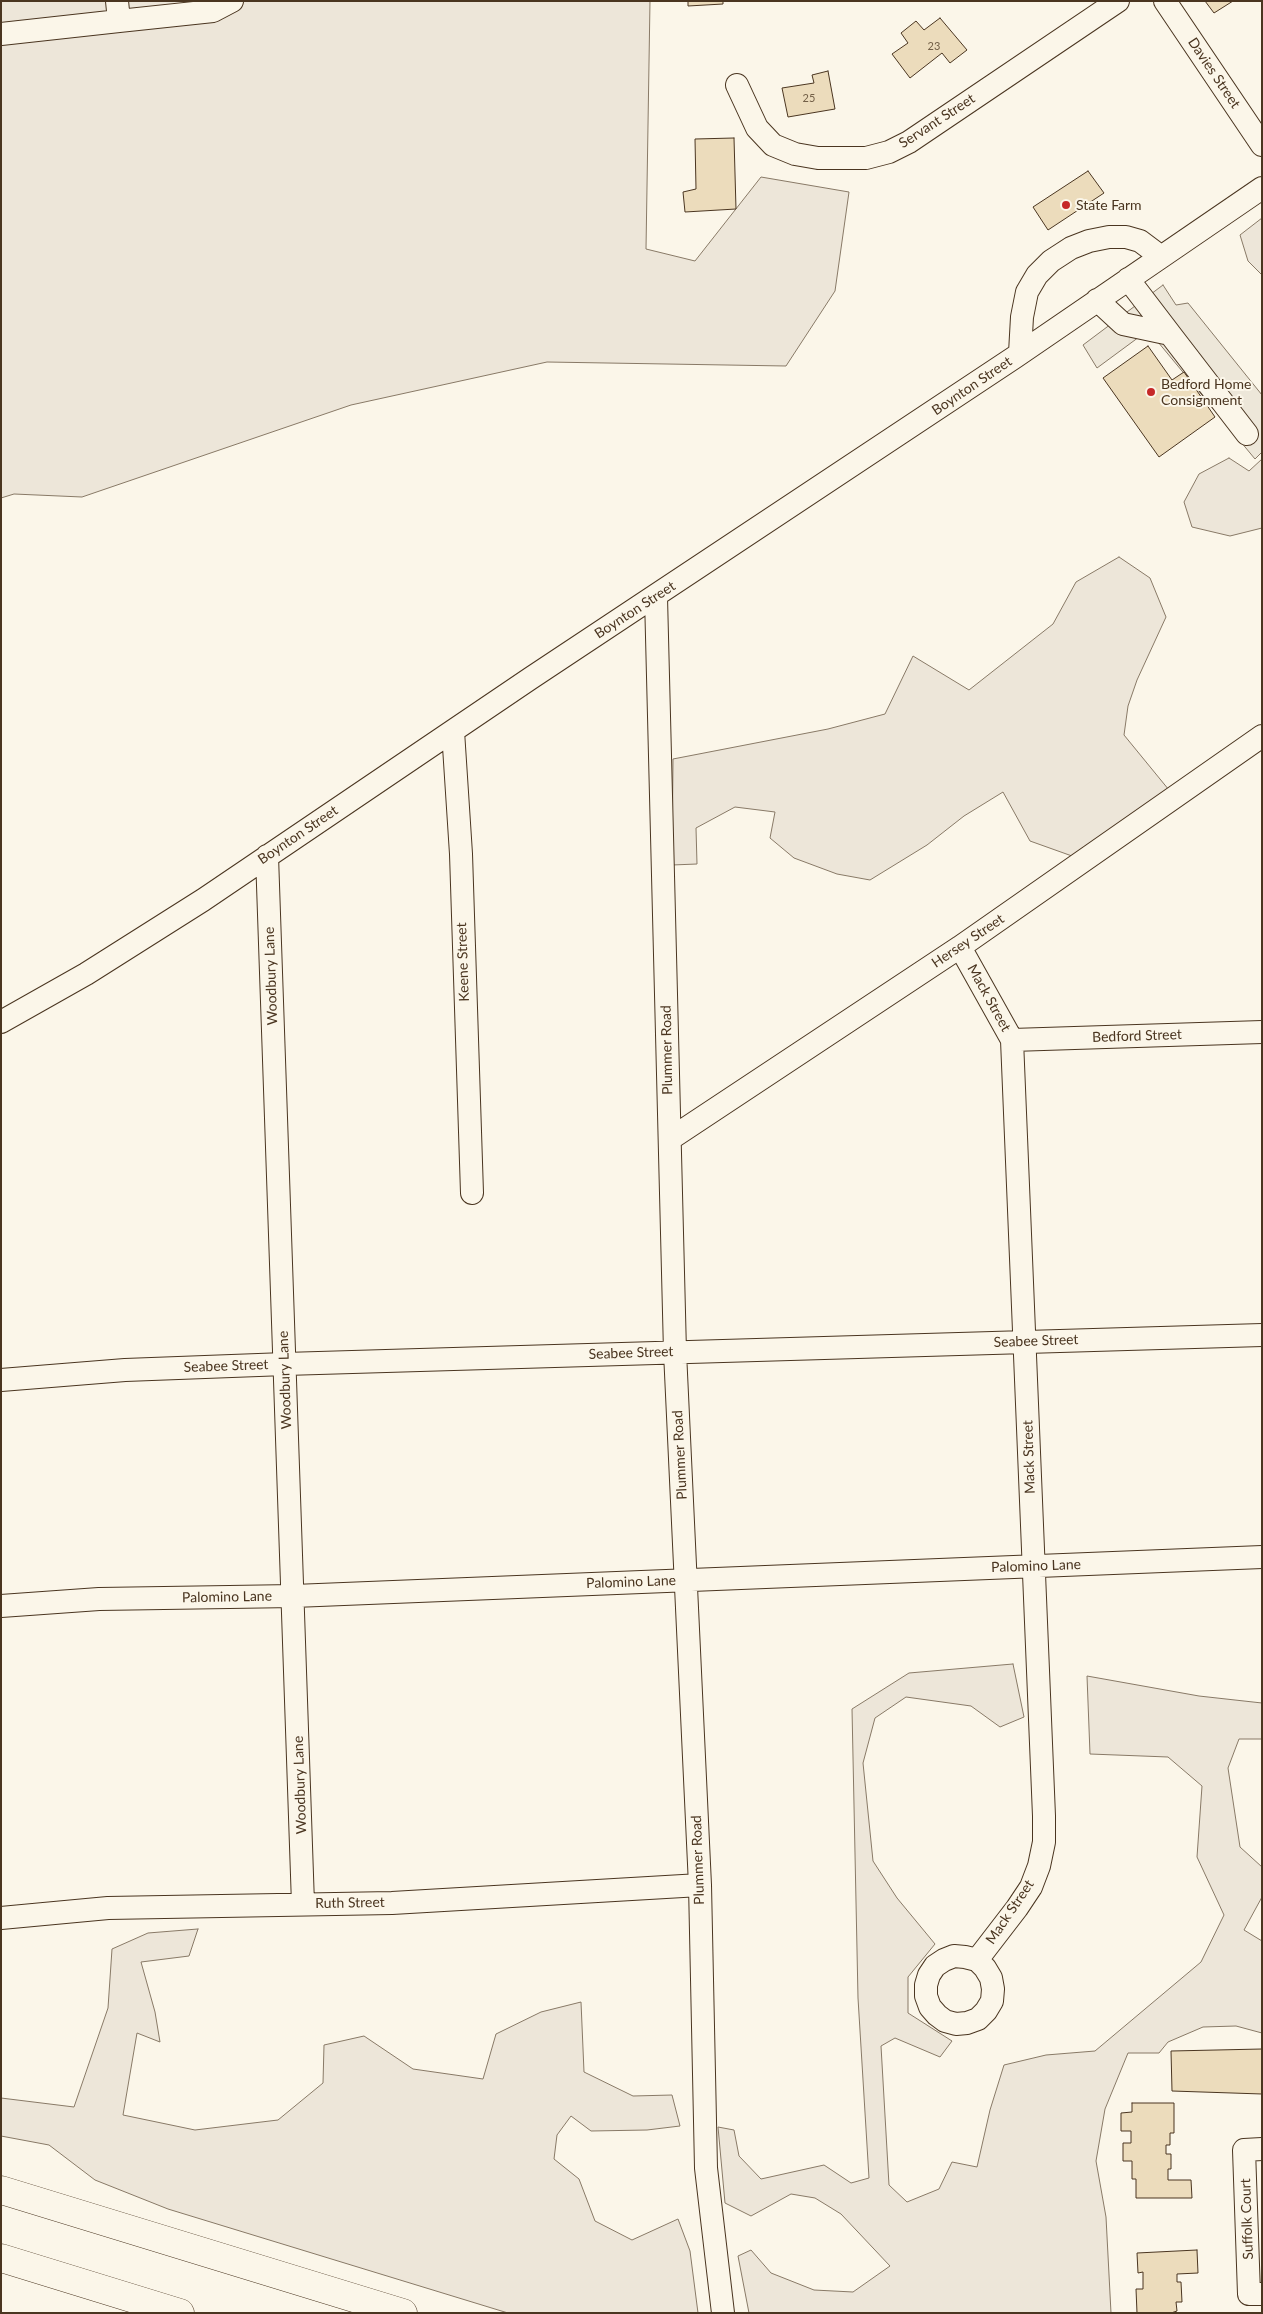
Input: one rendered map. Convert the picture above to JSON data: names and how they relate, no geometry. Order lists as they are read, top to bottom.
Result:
{
  "streets": {
    "street": [
      "Davies Street",
      "Servant Street",
      "Boynton Street",
      "Hersey Street",
      "Keene Street",
      "Woodbury Lane",
      "Mack Street",
      "Bedford Street",
      "Plummer Road",
      "Seabee Street",
      "Palomino Lane",
      "Ruth Street",
      "Suffolk Court"
    ]
  },
  "crossings": [
    ["Boynton Street", "Keene Street"],
    ["Boynton Street", "Woodbury Lane"],
    ["Boynton Street", "Plummer Road"],
    ["Hersey Street", "Mack Street"],
    ["Hersey Street", "Plummer Road"],
    ["Woodbury Lane", "Seabee Street"],
    ["Woodbury Lane", "Palomino Lane"],
    ["Woodbury Lane", "Ruth Street"],
    ["Mack Street", "Bedford Street"],
    ["Mack Street", "Seabee Street"],
    ["Mack Street", "Palomino Lane"],
    ["Plummer Road", "Seabee Street"],
    ["Plummer Road", "Palomino Lane"],
    ["Plummer Road", "Ruth Street"]
  ],
  "places": ["State Farm", "Bedford Home Consignment"],
  "house_numbers": ["23", "25"]
}
